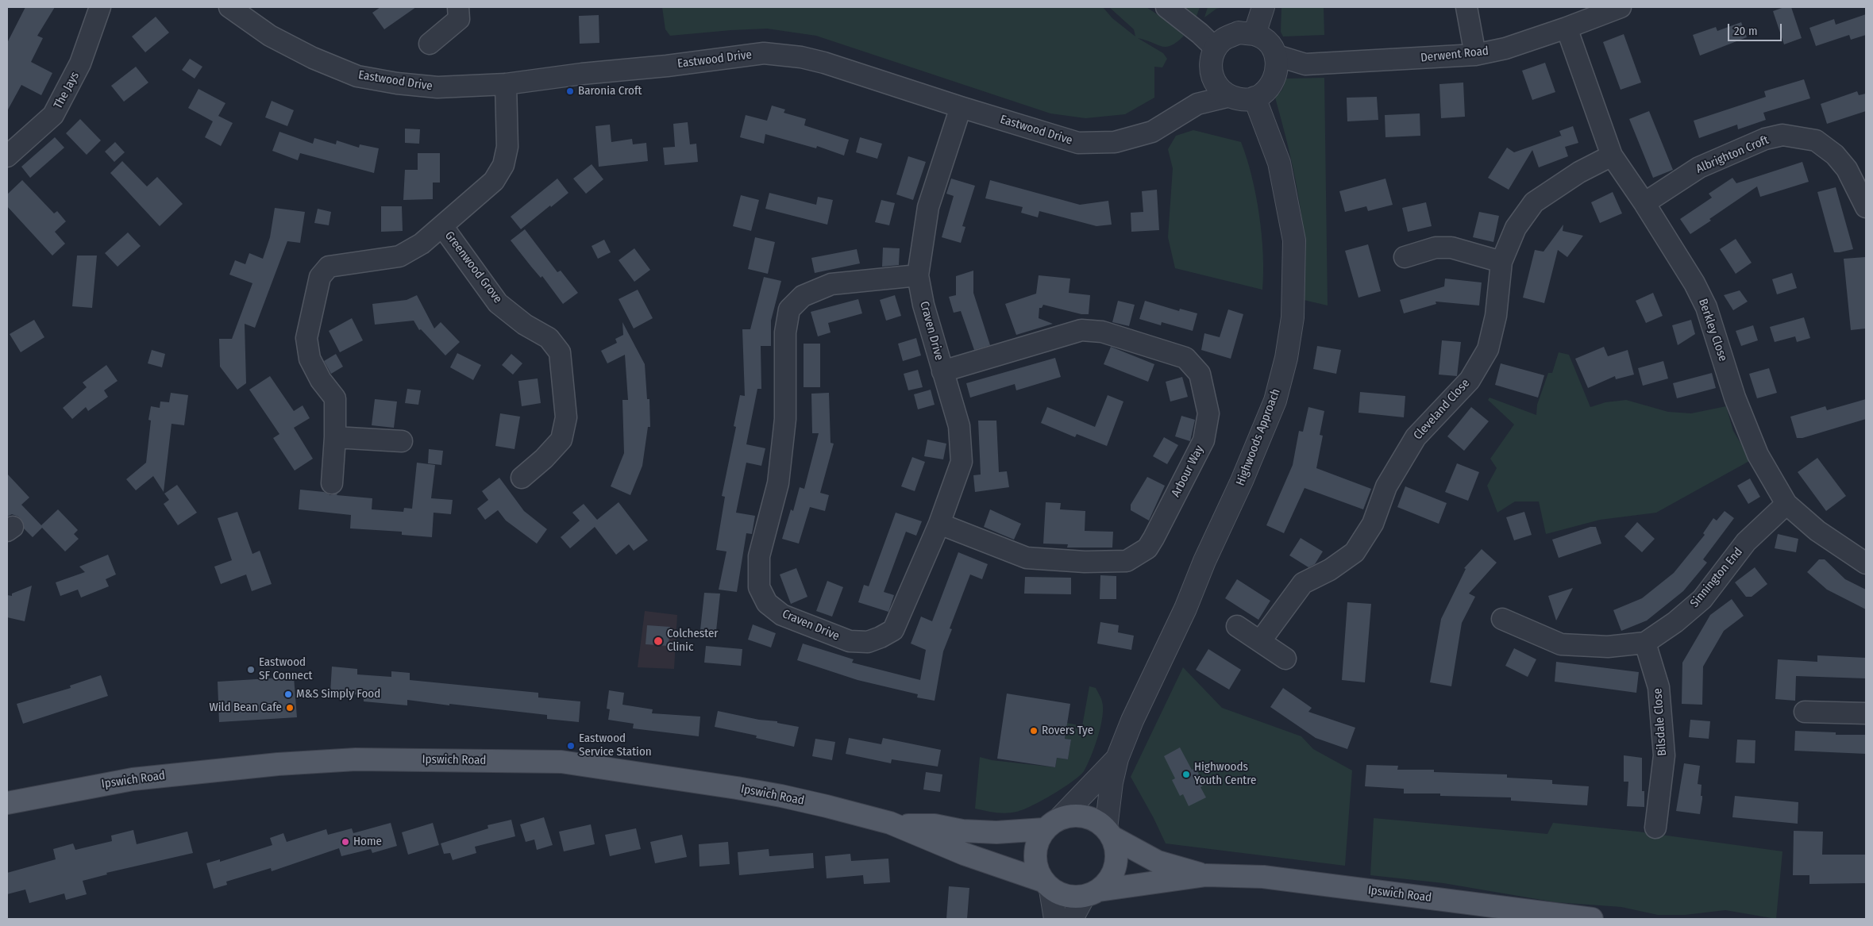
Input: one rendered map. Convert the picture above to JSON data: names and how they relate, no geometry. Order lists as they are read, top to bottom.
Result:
{
  "streets": {
    "main road": ["Ipswich Road"],
    "street": [
      "Derwent Road",
      "Eastwood Drive",
      "The Jays",
      "Albrighton Croft",
      "Greenwood Grove",
      "Berkley Close",
      "Craven Drive",
      "Cleveland Close",
      "Highwoods Approach",
      "Arbour Way",
      "Sinnington End",
      "Bilsdale Close"
    ]
  },
  "crossings": [
    ["Derwent Road", "Eastwood Drive"],
    ["Derwent Road", "Berkley Close"],
    ["Derwent Road", "Highwoods Approach"],
    ["Eastwood Drive", "Craven Drive"],
    ["Eastwood Drive", "Highwoods Approach"],
    ["Albrighton Croft", "Berkley Close"],
    ["Berkley Close", "Cleveland Close"],
    ["Berkley Close", "Sinnington End"],
    ["Craven Drive", "Arbour Way"],
    ["Highwoods Approach", "Ipswich Road"],
    ["Sinnington End", "Bilsdale Close"]
  ],
  "places": [
    "Baronia Croft",
    "Colchester Clinic",
    "Eastwood SF Connect",
    "M&S Simply Food",
    "Wild Bean Cafe",
    "Rovers Tye",
    "Eastwood Service Station",
    "Highwoods Youth Centre",
    "Home"
  ],
  "scale_bar": "20 m"
}
